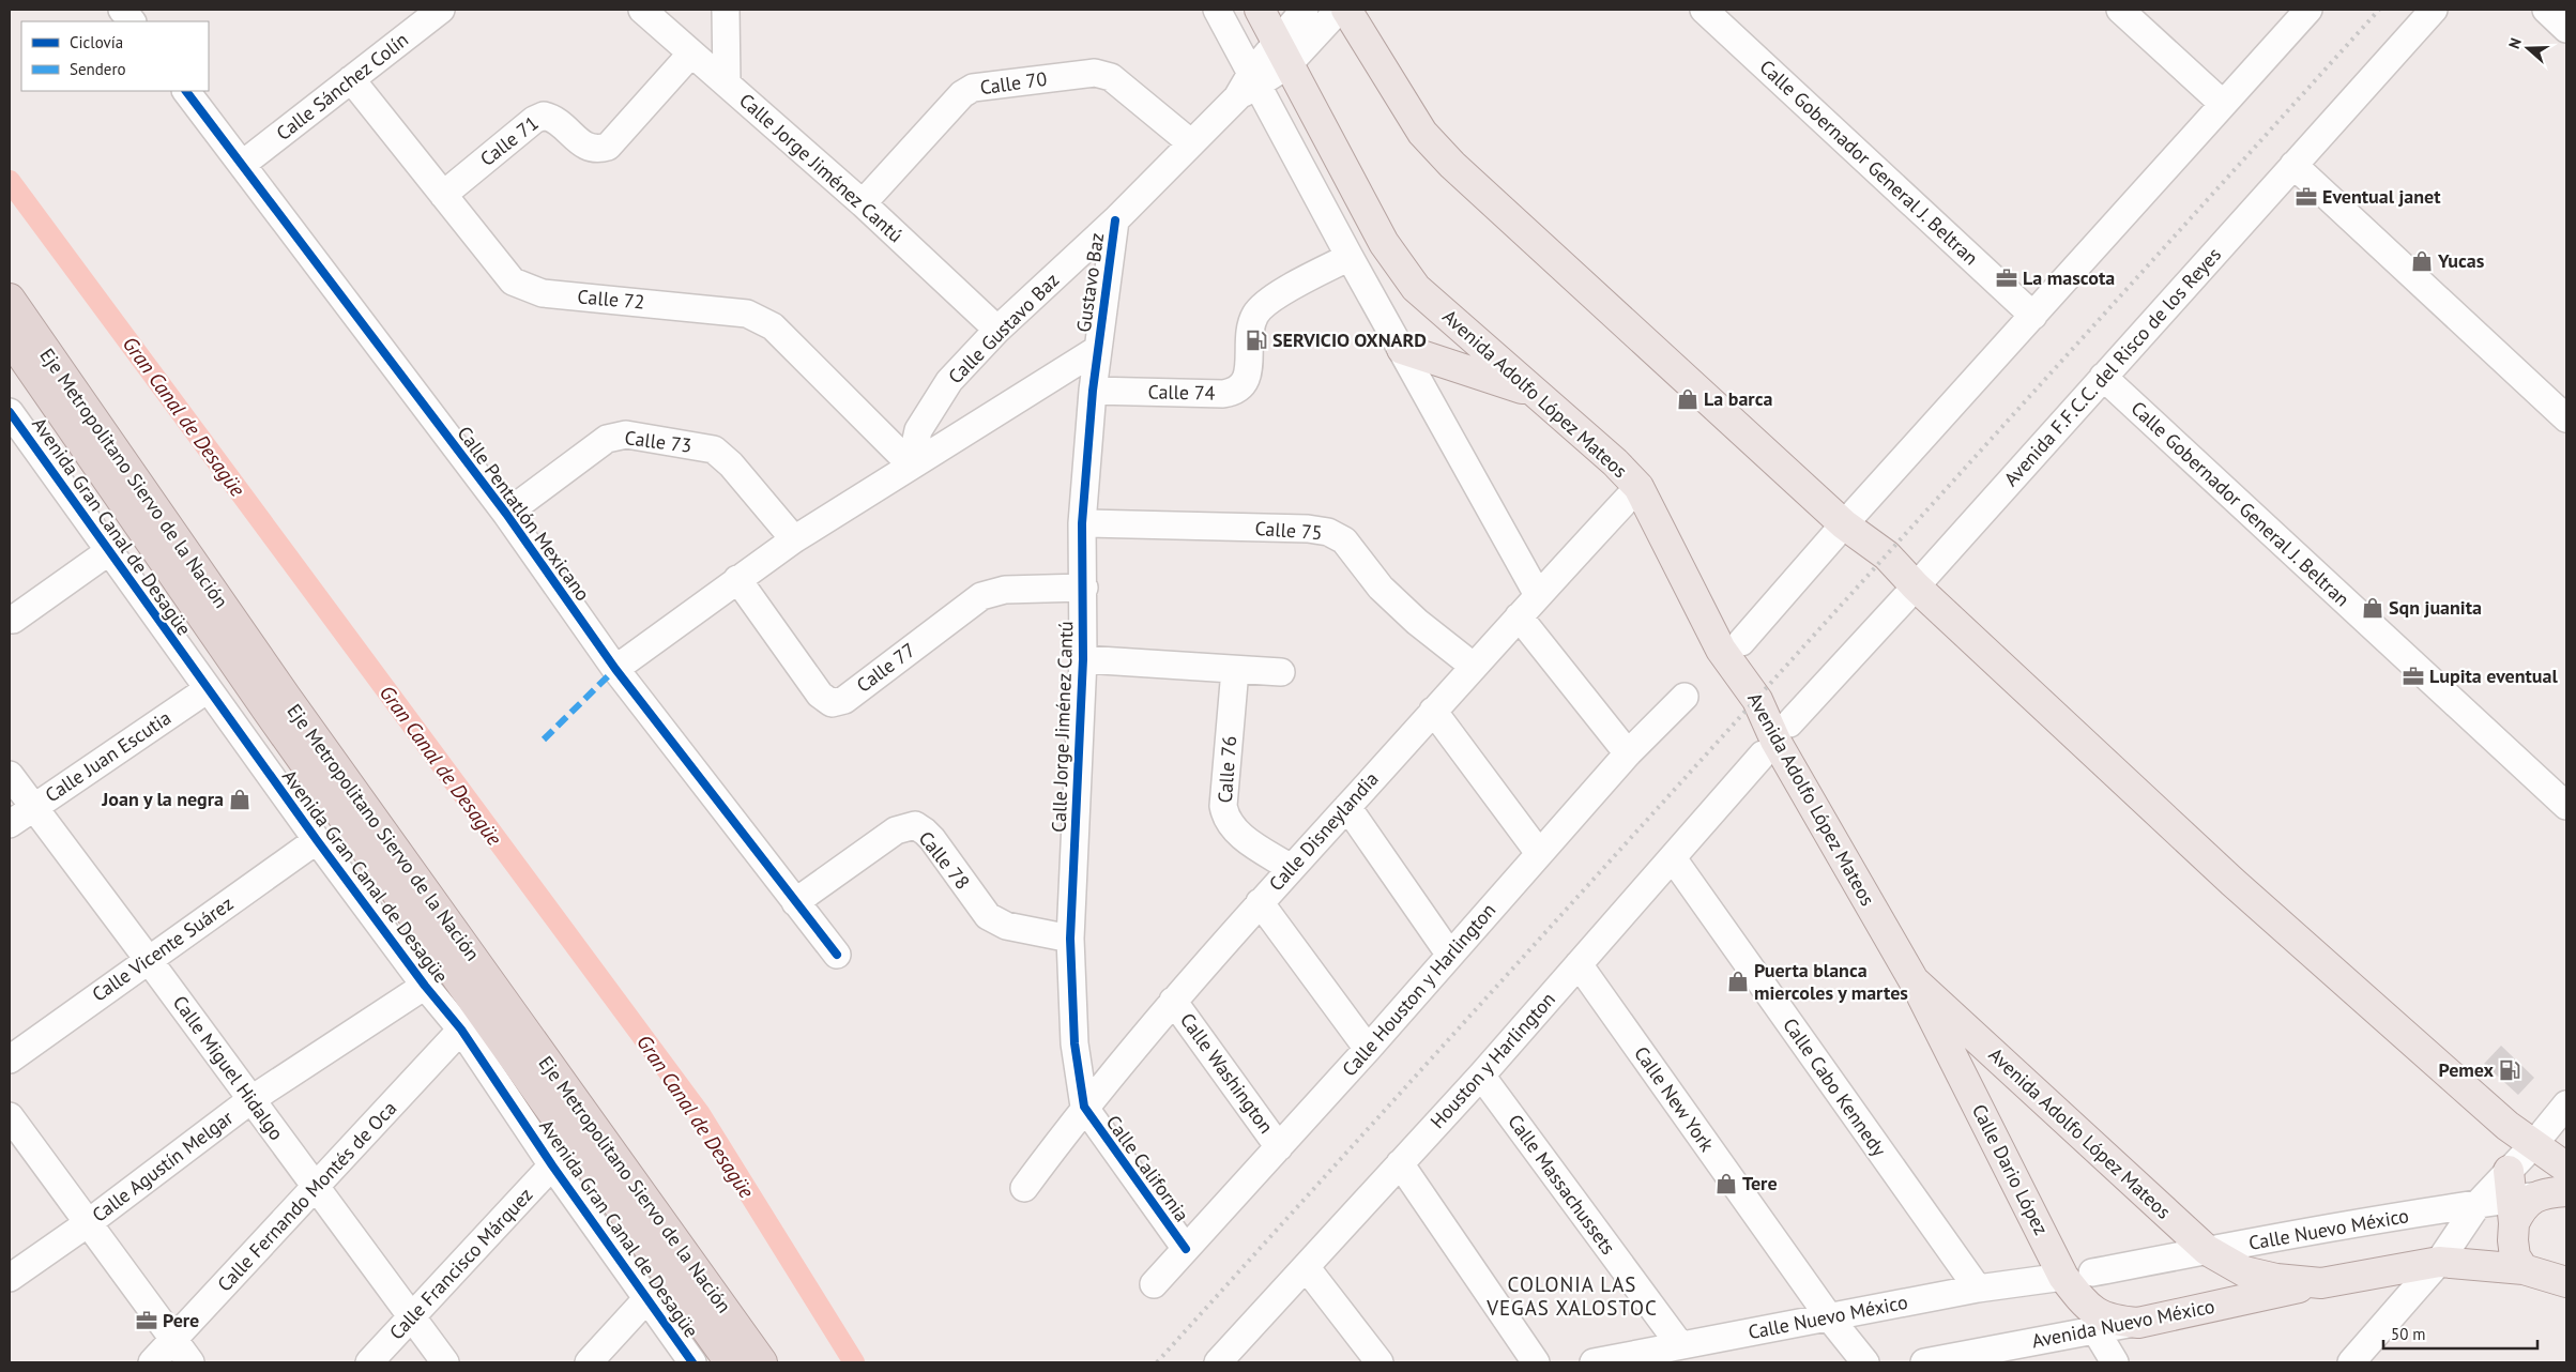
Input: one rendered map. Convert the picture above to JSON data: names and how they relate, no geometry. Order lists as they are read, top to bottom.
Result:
{
  "streets": {
    "highway": ["Eje Metropolitano Siervo de la Nación"],
    "main road": [
      "Avenida Adolfo López Mateos",
      "Calle Dario López",
      "Calle Nuevo México",
      "Avenida Nuevo México"
    ],
    "street": [
      "Calle 70",
      "Calle Sánchez Colín",
      "Calle 71",
      "Calle Gobernador General J. Beltran",
      "Calle Jorge Jiménez Cantú",
      "Gustavo Baz",
      "Calle 72",
      "Calle Gustavo Baz",
      "Avenida F.F.C.C. del Risco de los Reyes",
      "Calle 74",
      "Calle 73",
      "Calle Pentatlón Mexicano",
      "Avenida Gran Canal de Desagüe",
      "Calle 75",
      "Calle 77",
      "Calle Juan Escutia",
      "Calle 76",
      "Calle Disneylandia",
      "Calle 78",
      "Calle Vicente Suárez",
      "Calle Houston y Harlington",
      "Houston y Harlington",
      "Calle Miguel Hidalgo",
      "Calle Washington",
      "Calle Cabo Kennedy",
      "Calle New York",
      "Calle Agustín Melgar",
      "Calle California",
      "Calle Massachussets",
      "Calle Fernando Montés de Oca",
      "Calle Francisco Márquez"
    ]
  },
  "crossings": [
    ["Calle 70", "Calle Jorge Jiménez Cantú"],
    ["Calle 70", "Calle Gustavo Baz"],
    ["Calle Sánchez Colín", "Calle 72"],
    ["Calle Sánchez Colín", "Calle Pentatlón Mexicano"],
    ["Calle 71", "Calle Jorge Jiménez Cantú"],
    ["Calle 71", "Calle 72"],
    ["Calle Gobernador General J. Beltran", "Avenida F.F.C.C. del Risco de los Reyes"],
    ["Calle Jorge Jiménez Cantú", "Gustavo Baz"],
    ["Calle Jorge Jiménez Cantú", "Calle Gustavo Baz"],
    ["Calle Jorge Jiménez Cantú", "Calle 74"],
    ["Calle Jorge Jiménez Cantú", "Calle 75"],
    ["Calle Jorge Jiménez Cantú", "Calle 77"],
    ["Calle Jorge Jiménez Cantú", "Calle Disneylandia"],
    ["Calle Jorge Jiménez Cantú", "Calle 78"],
    ["Calle Jorge Jiménez Cantú", "Calle California"],
    ["Gustavo Baz", "Calle Gustavo Baz"],
    ["Calle 72", "Calle Gustavo Baz"],
    ["Calle Gustavo Baz", "Avenida Adolfo López Mateos"],
    ["Avenida Adolfo López Mateos", "Calle Disneylandia"],
    ["Avenida Adolfo López Mateos", "Calle Dario López"],
    ["Avenida Adolfo López Mateos", "Calle Nuevo México"],
    ["Avenida Adolfo López Mateos", "Avenida Nuevo México"],
    ["Calle 73", "Calle Pentatlón Mexicano"],
    ["Calle Pentatlón Mexicano", "Calle 78"],
    ["Avenida Gran Canal de Desagüe", "Calle Juan Escutia"],
    ["Avenida Gran Canal de Desagüe", "Calle Vicente Suárez"],
    ["Avenida Gran Canal de Desagüe", "Calle Agustín Melgar"],
    ["Avenida Gran Canal de Desagüe", "Calle Fernando Montés de Oca"],
    ["Avenida Gran Canal de Desagüe", "Calle Francisco Márquez"],
    ["Calle 75", "Calle Disneylandia"],
    ["Calle Juan Escutia", "Calle Miguel Hidalgo"],
    ["Calle 76", "Calle Disneylandia"],
    ["Calle Disneylandia", "Calle Washington"],
    ["Calle Disneylandia", "Calle California"],
    ["Calle Vicente Suárez", "Calle Miguel Hidalgo"],
    ["Calle Houston y Harlington", "Calle Washington"],
    ["Calle Houston y Harlington", "Calle California"],
    ["Houston y Harlington", "Calle Cabo Kennedy"],
    ["Houston y Harlington", "Calle New York"],
    ["Houston y Harlington", "Calle Massachussets"],
    ["Calle Miguel Hidalgo", "Calle Agustín Melgar"],
    ["Calle Miguel Hidalgo", "Calle Fernando Montés de Oca"],
    ["Calle Miguel Hidalgo", "Calle Francisco Márquez"],
    ["Calle Cabo Kennedy", "Calle Nuevo México"],
    ["Calle New York", "Calle Nuevo México"],
    ["Calle Dario López", "Calle Nuevo México"],
    ["Calle Dario López", "Avenida Nuevo México"],
    ["Calle Massachussets", "Calle Nuevo México"]
  ],
  "districts": ["COLONIA LAS VEGAS XALOSTOC"],
  "water": ["Gran Canal de Desagüe"],
  "places": {
    "office": [
      "Eventual janet",
      "La mascota",
      "Lupita eventual",
      "Pere"
    ],
    "shop": [
      "Yucas",
      "La barca",
      "Sqn juanita",
      "Joan y la negra",
      "Puerta blanca miercoles y martes",
      "Tere"
    ],
    "fuel station": ["SERVICIO OXNARD", "Pemex"]
  },
  "legend": ["Ciclovía", "Sendero"],
  "scale_bar": "50 m",
  "north": "left"
}
